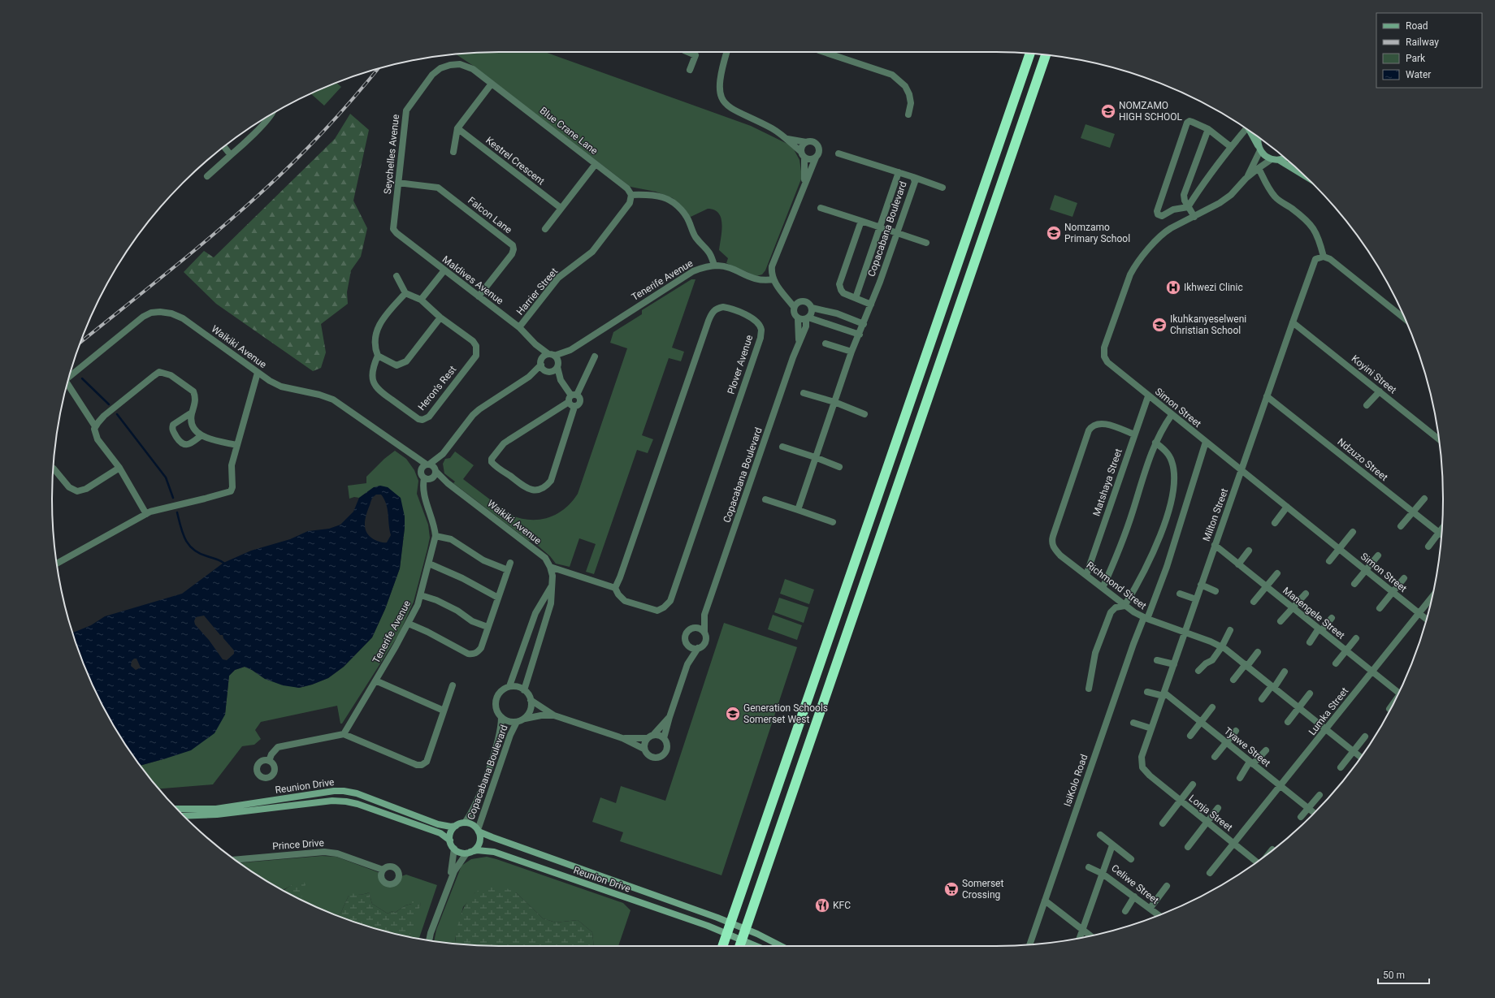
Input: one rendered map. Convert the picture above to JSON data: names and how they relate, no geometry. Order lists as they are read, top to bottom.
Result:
{
  "streets": {
    "street": [
      "Blue Crane Lane",
      "Seychelles Avenue",
      "Kestrel Crescent",
      "Falcon Lane",
      "Copacabana Boulevard",
      "Maldives Avenue",
      "Tenerife Avenue",
      "Harrier Street",
      "Waikiki Avenue",
      "Plover Avenue",
      "Koyini Street",
      "Heron's Rest",
      "Simon Street",
      "Ndzuzo Street",
      "Matshaya Street",
      "Milton Street",
      "Richmond Street",
      "Manengele Street",
      "Lumka Street",
      "Tyawe Street",
      "IsiKolo Road",
      "Reunion Drive",
      "Lonja Street",
      "Prince Drive",
      "Celiwe Street"
    ]
  },
  "crossings": [
    ["Blue Crane Lane", "Seychelles Avenue"],
    ["Blue Crane Lane", "Harrier Street"],
    ["Seychelles Avenue", "Falcon Lane"],
    ["Seychelles Avenue", "Maldives Avenue"],
    ["Falcon Lane", "Maldives Avenue"],
    ["Copacabana Boulevard", "Reunion Drive"],
    ["Maldives Avenue", "Tenerife Avenue"],
    ["Maldives Avenue", "Harrier Street"],
    ["Tenerife Avenue", "Waikiki Avenue"],
    ["Koyini Street", "Milton Street"],
    ["Simon Street", "Matshaya Street"],
    ["Simon Street", "Milton Street"],
    ["Simon Street", "Lumka Street"],
    ["Simon Street", "IsiKolo Road"],
    ["Ndzuzo Street", "Milton Street"],
    ["Matshaya Street", "Richmond Street"],
    ["Milton Street", "Richmond Street"],
    ["Milton Street", "Manengele Street"],
    ["Milton Street", "Tyawe Street"],
    ["Milton Street", "Lonja Street"],
    ["Richmond Street", "Lumka Street"],
    ["Richmond Street", "IsiKolo Road"],
    ["Manengele Street", "Lumka Street"],
    ["Lumka Street", "Tyawe Street"],
    ["Lumka Street", "Lonja Street"]
  ],
  "places": {
    "school or university": [
      "NOMZAMO HIGH SCHOOL",
      "Nomzamo Primary School",
      "Ikuhkanyeselweni Christian School",
      "Generation Schools Somerset West"
    ],
    "hospital": ["Ikhwezi Clinic"],
    "supermarket": ["Somerset Crossing"],
    "restaurant": ["KFC"]
  },
  "legend": [
    "Road",
    "Railway",
    "Park",
    "Water"
  ],
  "scale_bar": "50 m"
}
